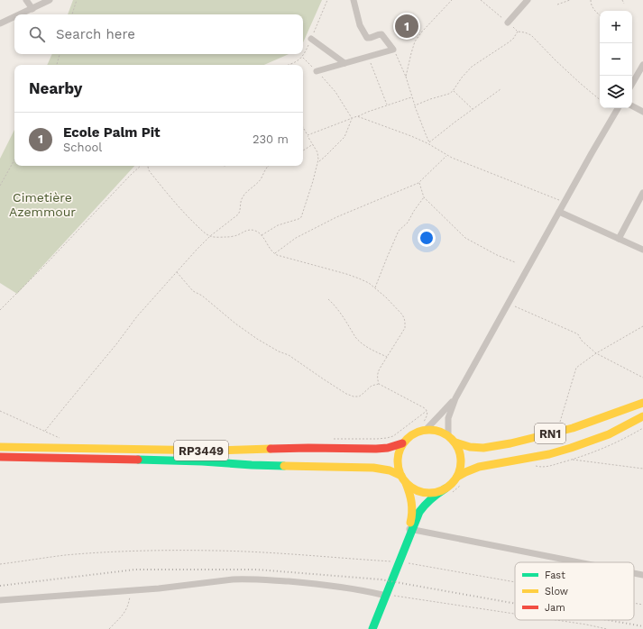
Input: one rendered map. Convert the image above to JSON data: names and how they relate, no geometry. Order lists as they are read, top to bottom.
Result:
{
  "streets": {
    "main road": ["RN1", "RP3449"]
  },
  "crossings": [
    ["RN1", "RP3449"]
  ],
  "parks": ["Cimetière Azemmour"],
  "legend": ["Fast", "Slow", "Jam"],
  "page": {
    "map_buttons": ["+", "−"],
    "pins": "1",
    "search": "Search here",
    "heading": "Nearby",
    "list": [
      {
        "mark": "1",
        "name": "Ecole Palm Pit",
        "note": "School",
        "value": "230 m"
      }
    ]
  }
}
